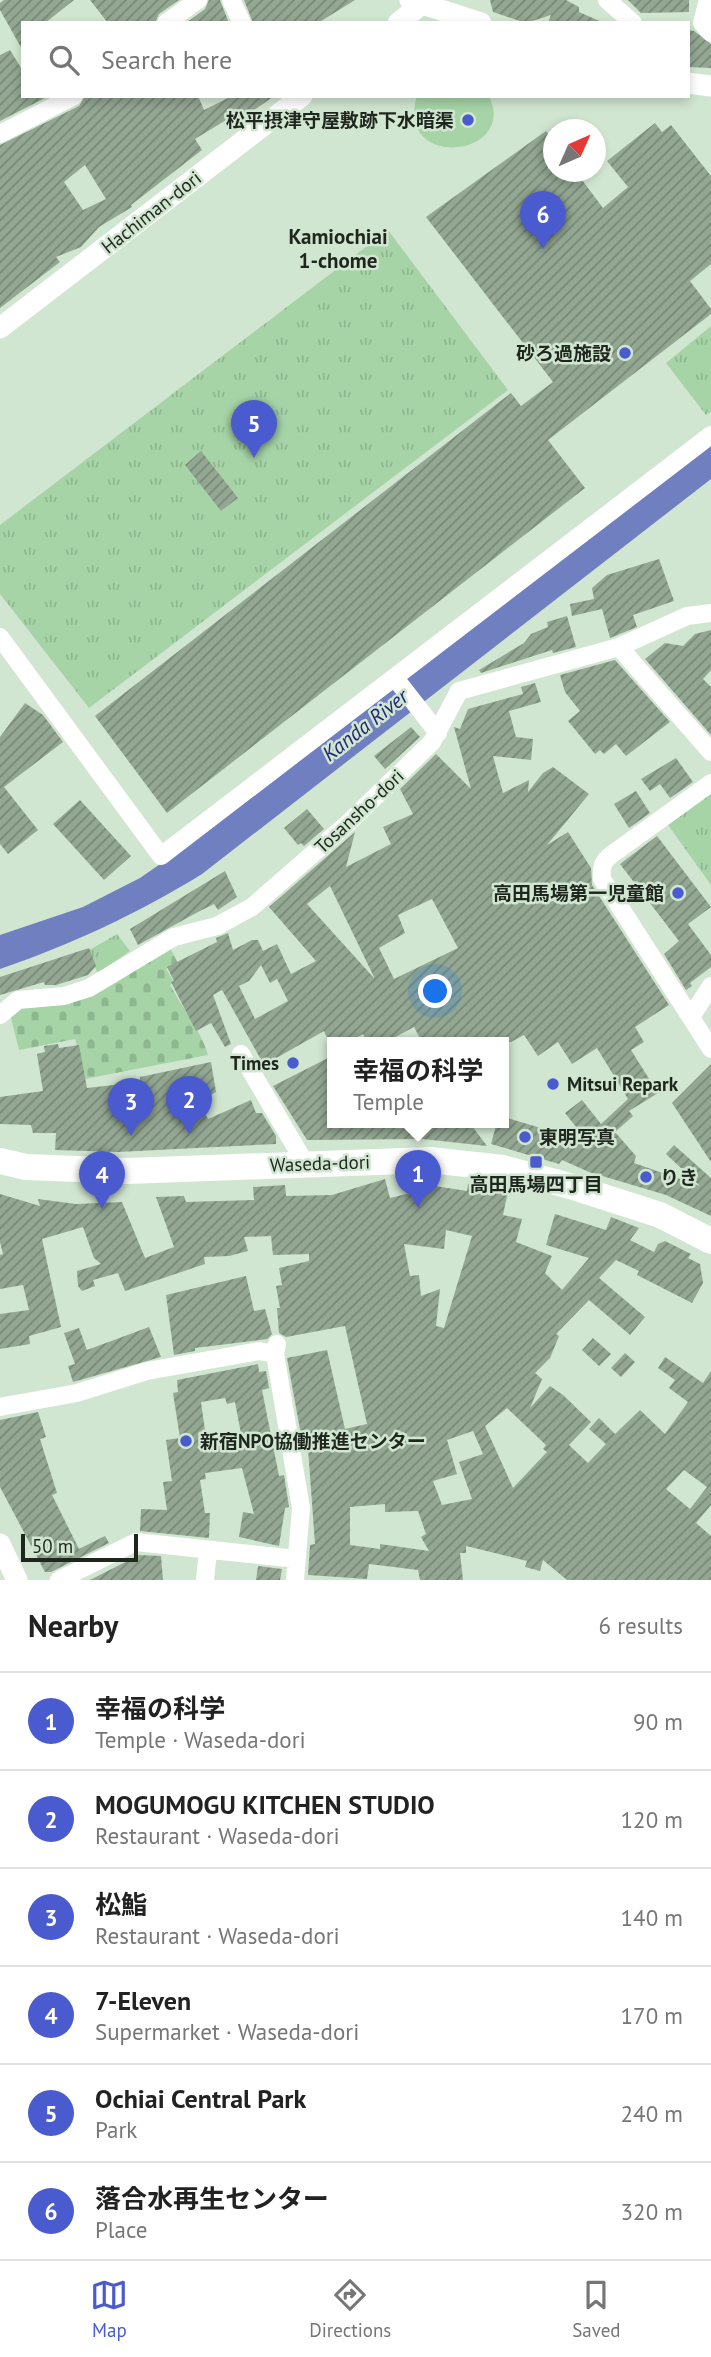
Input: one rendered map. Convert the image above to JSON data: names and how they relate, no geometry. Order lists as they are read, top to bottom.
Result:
{
  "streets": {
    "main road": ["Waseda-dori"],
    "street": ["Hachiman-dori", "Tosansho-dori"]
  },
  "districts": ["Kamiochiai 1-chome"],
  "water": ["Kanda River"],
  "places": {
    "other": [
      "松平摂津守屋敷跡下水暗渠",
      "砂ろ過施設",
      "高田馬場第一児童館",
      "Times",
      "Mitsui Repark",
      "東明写真",
      "りき",
      "新宿NPO協働推進センター"
    ],
    "transit": ["高田馬場四丁目"]
  },
  "scale_bar": "50 m",
  "north": "top right",
  "page": {
    "search": "Search here",
    "pins": [
      "6",
      "5",
      "2",
      "3",
      "1",
      "4"
    ],
    "popup": ["幸福の科学", "Temple"],
    "scale": "50 m",
    "heading": ["Nearby", "6 results"],
    "list": [
      {
        "mark": "1",
        "name": "幸福の科学",
        "note": "Temple · Waseda-dori",
        "value": "90 m"
      },
      {
        "mark": "2",
        "name": "MOGUMOGU KITCHEN STUDIO",
        "note": "Restaurant · Waseda-dori",
        "value": "120 m"
      },
      {
        "mark": "3",
        "name": "松鮨",
        "note": "Restaurant · Waseda-dori",
        "value": "140 m"
      },
      {
        "mark": "4",
        "name": "7-Eleven",
        "note": "Supermarket · Waseda-dori",
        "value": "170 m"
      },
      {
        "mark": "5",
        "name": "Ochiai Central Park",
        "note": "Park",
        "value": "240 m"
      },
      {
        "mark": "6",
        "name": "落合水再生センター",
        "note": "Place",
        "value": "320 m"
      }
    ],
    "nav": ["Map", "Directions", "Saved"]
  }
}
